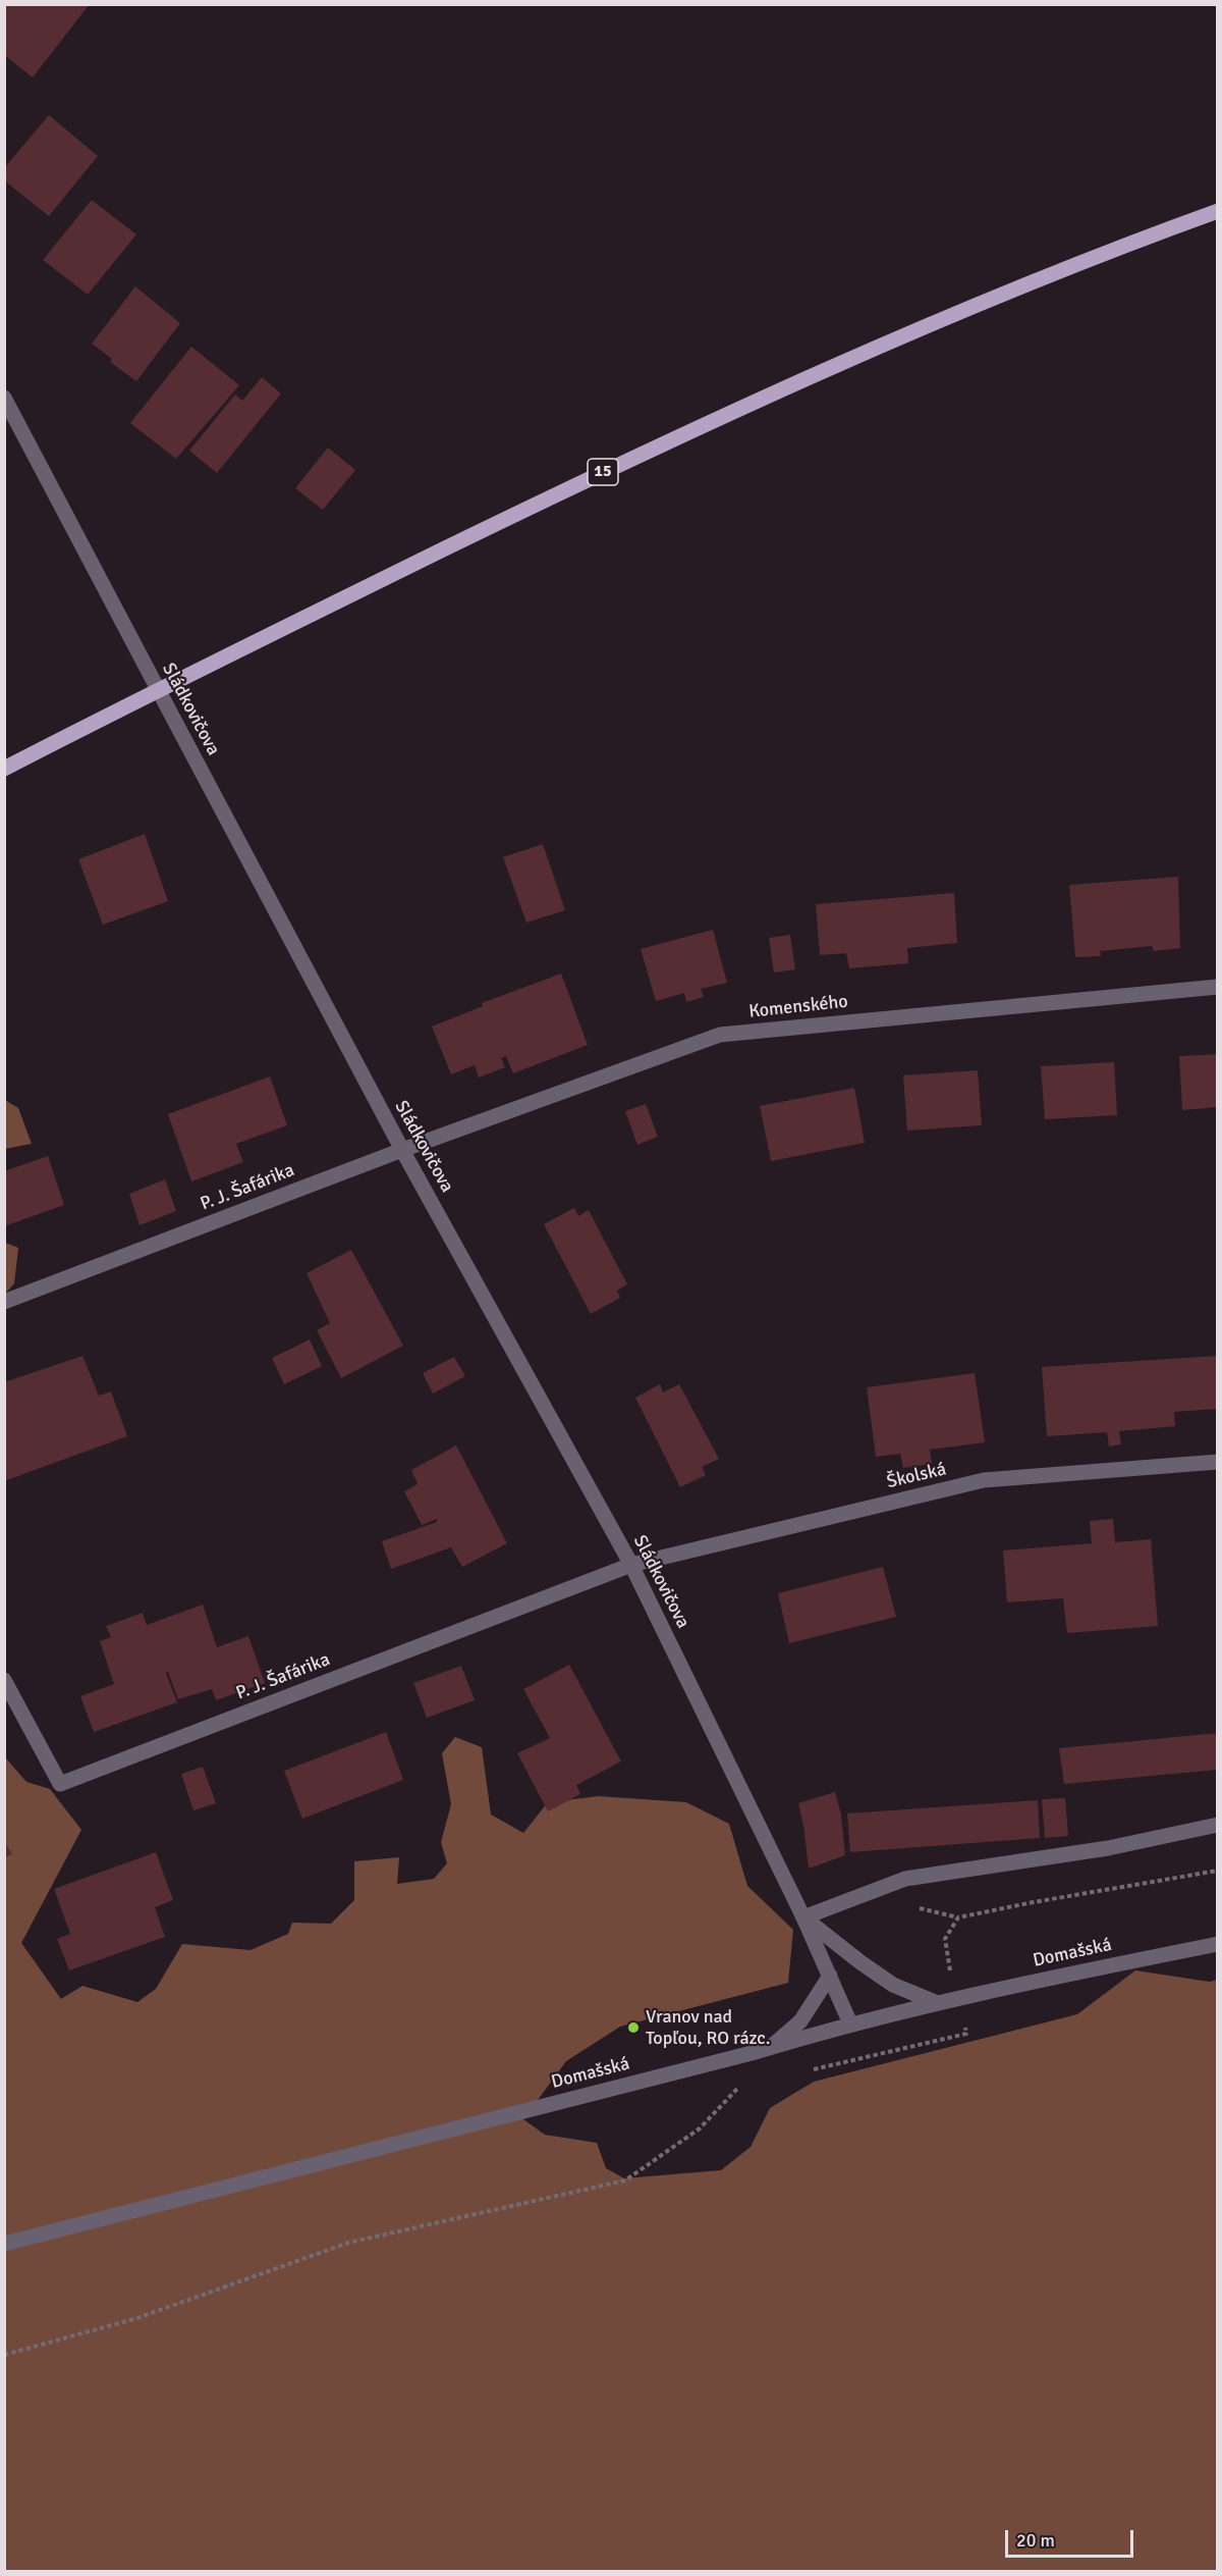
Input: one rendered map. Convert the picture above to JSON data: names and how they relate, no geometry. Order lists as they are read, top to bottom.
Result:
{
  "streets": {
    "main road": ["15"],
    "street": [
      "Sládkovičova",
      "Komenského",
      "P. J. Šafárika",
      "Školská",
      "Domašská"
    ]
  },
  "crossings": [
    ["15", "Sládkovičova"],
    ["Sládkovičova", "Komenského"],
    ["Sládkovičova", "P. J. Šafárika"],
    ["Sládkovičova", "Školská"],
    ["Sládkovičova", "Domašská"],
    ["Komenského", "P. J. Šafárika"],
    ["P. J. Šafárika", "Školská"]
  ],
  "places": ["Vranov nad Topľou, RO rázc."],
  "scale_bar": "20 m"
}
